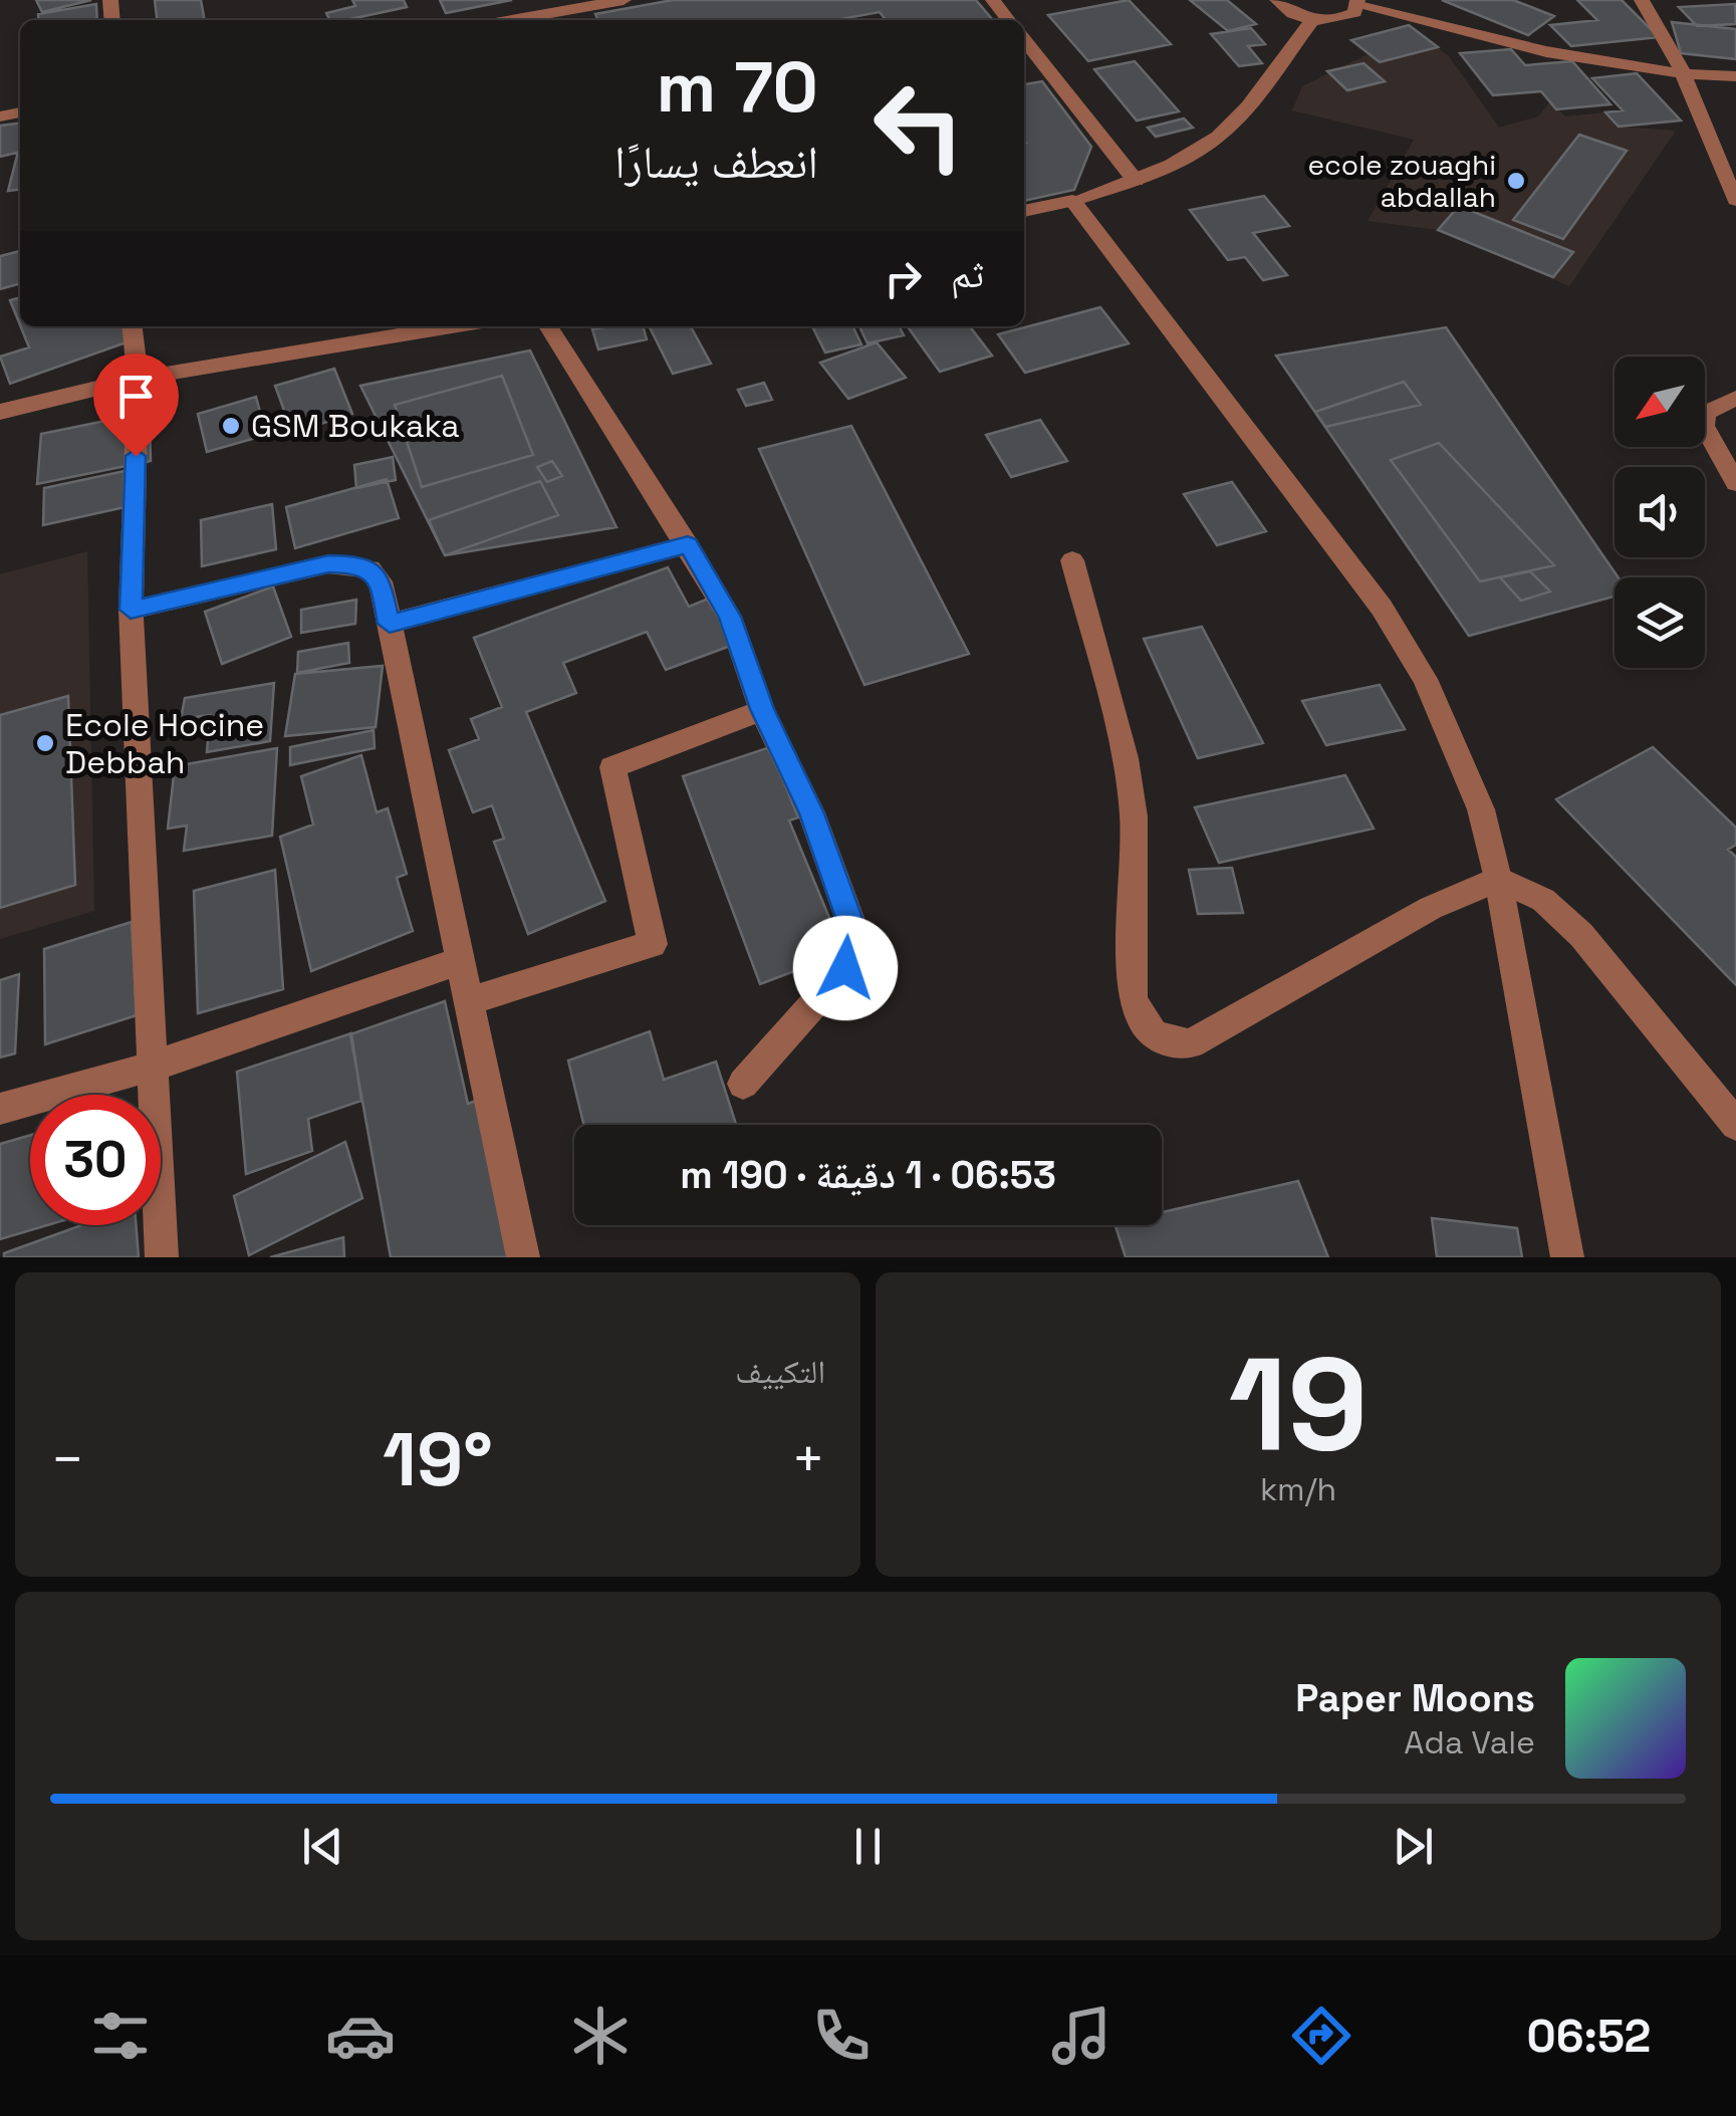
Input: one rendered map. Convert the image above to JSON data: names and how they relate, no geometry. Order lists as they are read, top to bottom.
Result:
{
  "places": ["ecole zouaghi abdallah", "GSM Boukaka", "Ecole Hocine Debbah"],
  "north": "bottom left",
  "page": {
    "turn": ["70 m", "انعطف يسارًا"],
    "then": "ثم",
    "limit": "30",
    "trip": "06:53 · 1 دقيقة · 190 m",
    "tile": [
      ["19", "km/h"],
      "التكييف"
    ],
    "heat": ["−", "19°", "+"],
    "song": ["Paper Moons", "Ada Vale"],
    "tabs": "06:52"
  }
}
